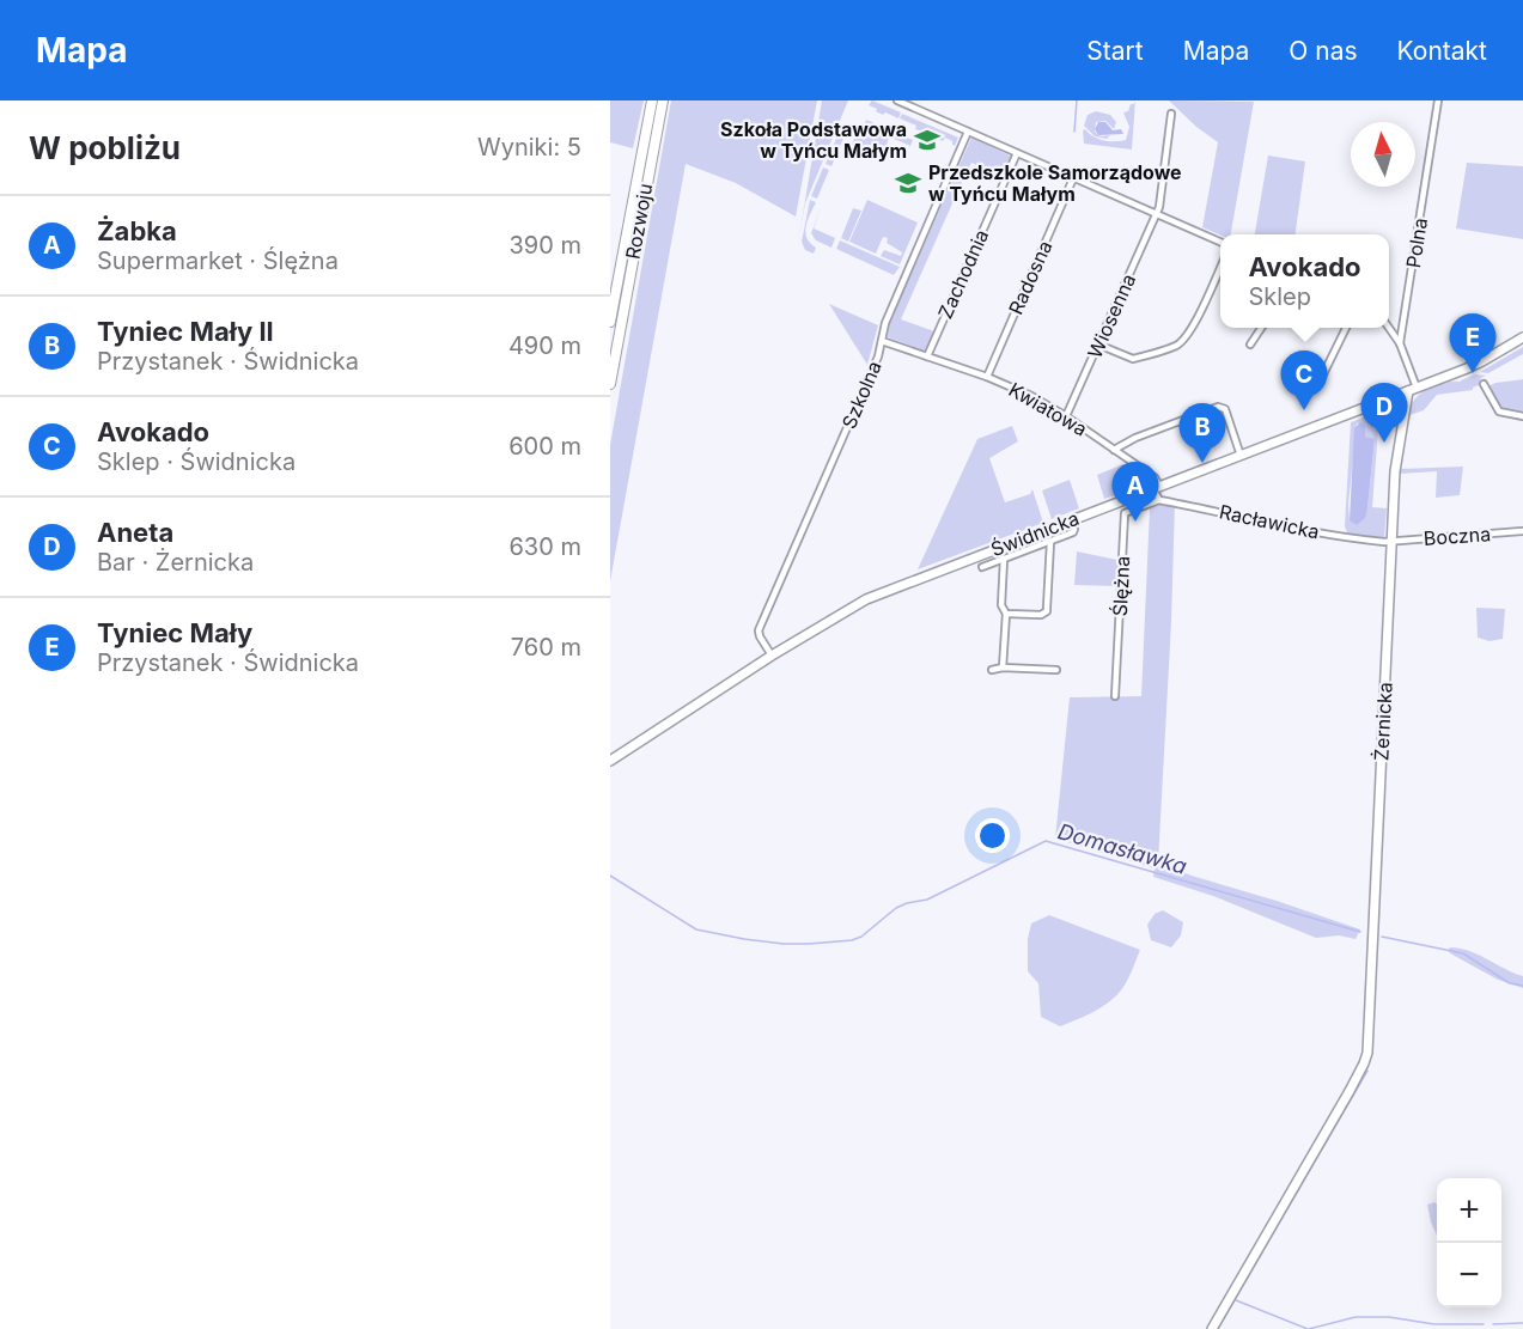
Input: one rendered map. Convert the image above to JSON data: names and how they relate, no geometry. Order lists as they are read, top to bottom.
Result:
{
  "streets": {
    "main road": ["Rozwoju"],
    "street": [
      "Polna",
      "Zachodnia",
      "Radosna",
      "Wiosenna",
      "Szkolna",
      "Kwiatowa",
      "Racławicka",
      "Świdnicka",
      "Boczna",
      "Ślężna",
      "Żernicka"
    ]
  },
  "crossings": [
    ["Zachodnia", "Kwiatowa"],
    ["Radosna", "Kwiatowa"],
    ["Wiosenna", "Kwiatowa"],
    ["Szkolna", "Kwiatowa"],
    ["Szkolna", "Świdnicka"],
    ["Kwiatowa", "Świdnicka"],
    ["Racławicka", "Boczna"],
    ["Racławicka", "Ślężna"],
    ["Racławicka", "Żernicka"],
    ["Świdnicka", "Żernicka"],
    ["Boczna", "Żernicka"]
  ],
  "water": ["Domasławka"],
  "places": {
    "school or university": ["Szkoła Podstawowa w Tyńcu Małym", "Przedszkole Samorządowe w Tyńcu Małym"]
  },
  "north": "top",
  "page": {
    "header": "Mapa",
    "nav": [
      "Start",
      "Mapa",
      "O nas",
      "Kontakt"
    ],
    "heading": ["W pobliżu", "Wyniki: 5"],
    "list": [
      {
        "mark": "A",
        "name": "Żabka",
        "note": "Supermarket · Ślężna",
        "value": "390 m"
      },
      {
        "mark": "B",
        "name": "Tyniec Mały II",
        "note": "Przystanek · Świdnicka",
        "value": "490 m"
      },
      {
        "mark": "C",
        "name": "Avokado",
        "note": "Sklep · Świdnicka",
        "value": "600 m"
      },
      {
        "mark": "D",
        "name": "Aneta",
        "note": "Bar · Żernicka",
        "value": "630 m"
      },
      {
        "mark": "E",
        "name": "Tyniec Mały",
        "note": "Przystanek · Świdnicka",
        "value": "760 m"
      }
    ],
    "popup": ["Avokado", "Sklep"],
    "pins": [
      "E",
      "C",
      "D",
      "B",
      "A"
    ],
    "map_buttons": ["+", "−"]
  }
}
